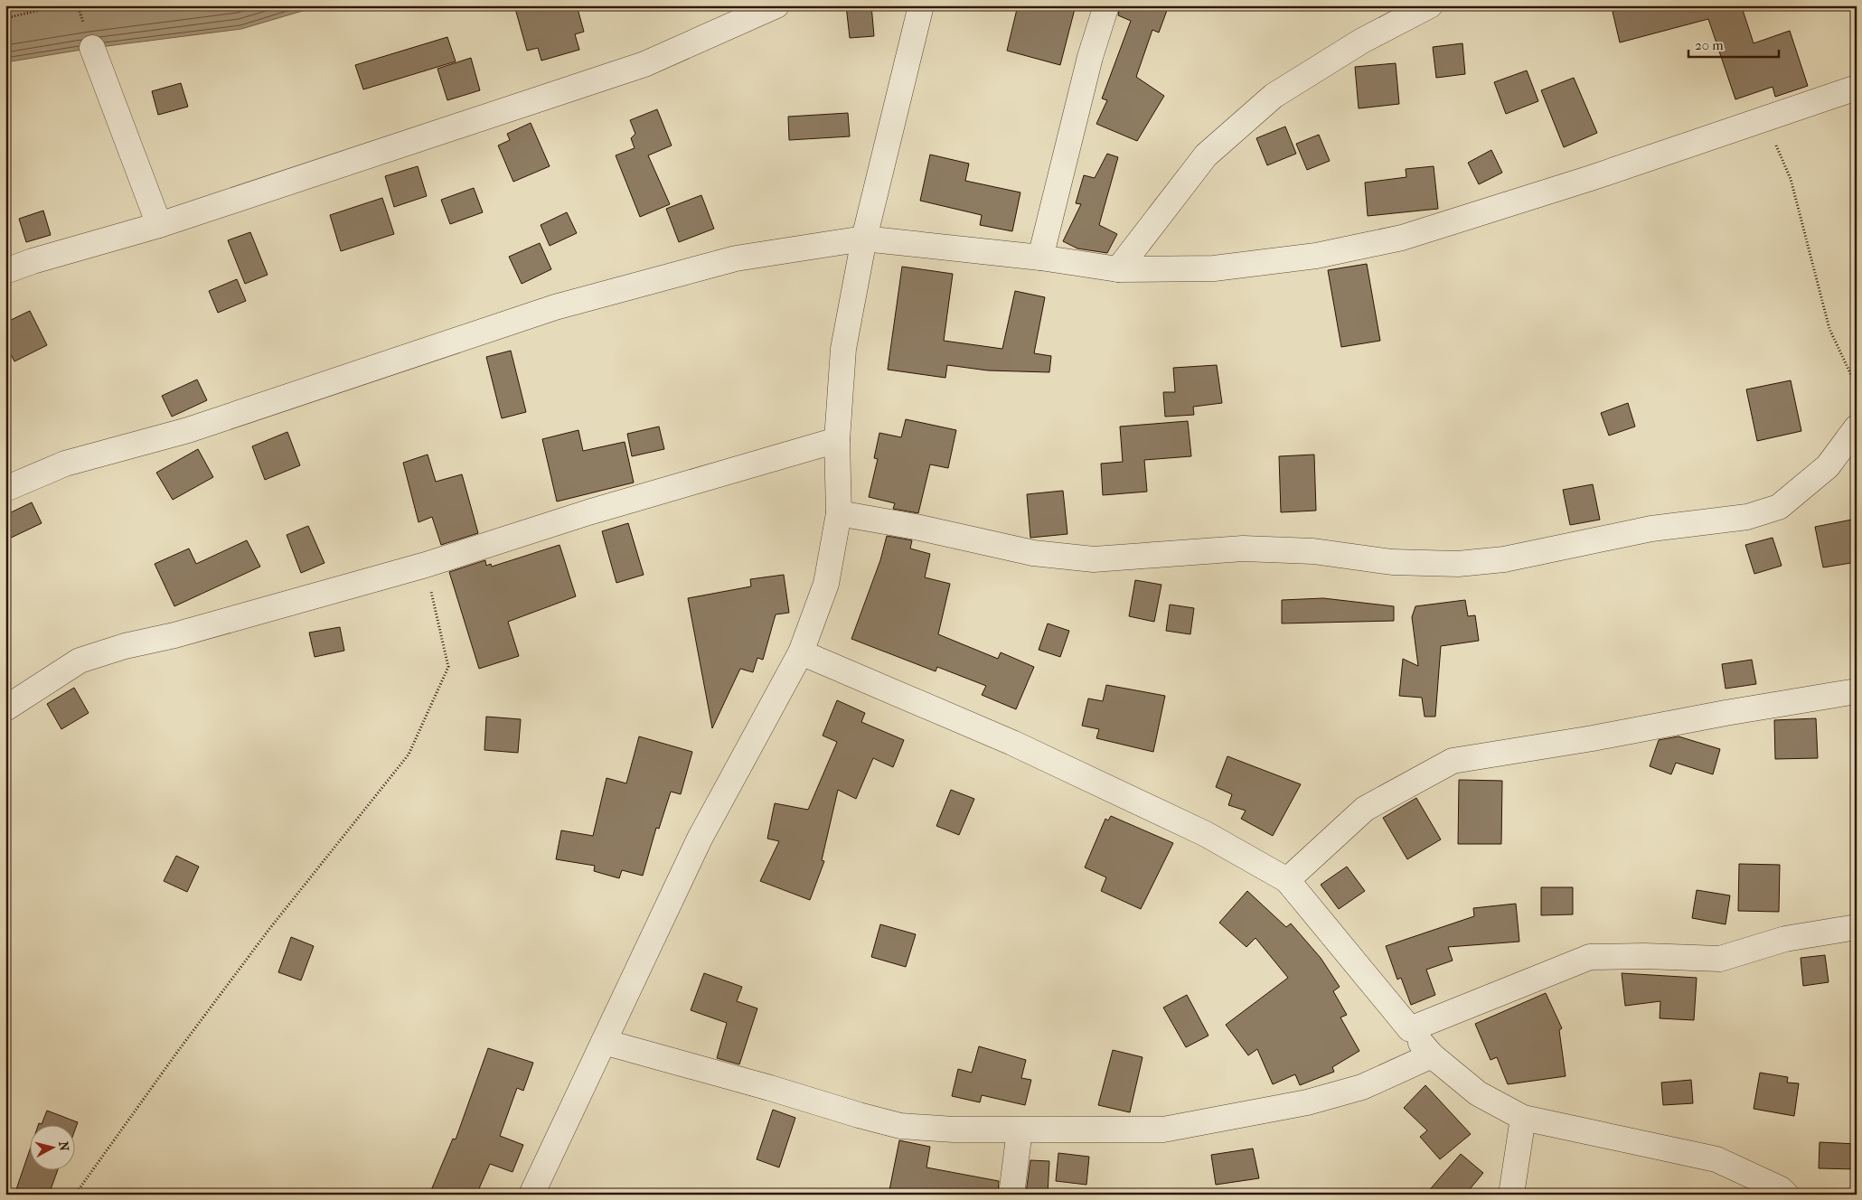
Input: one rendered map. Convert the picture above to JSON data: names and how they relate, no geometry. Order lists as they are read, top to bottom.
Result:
{
  "scale_bar": "20 m",
  "north": "right"
}
